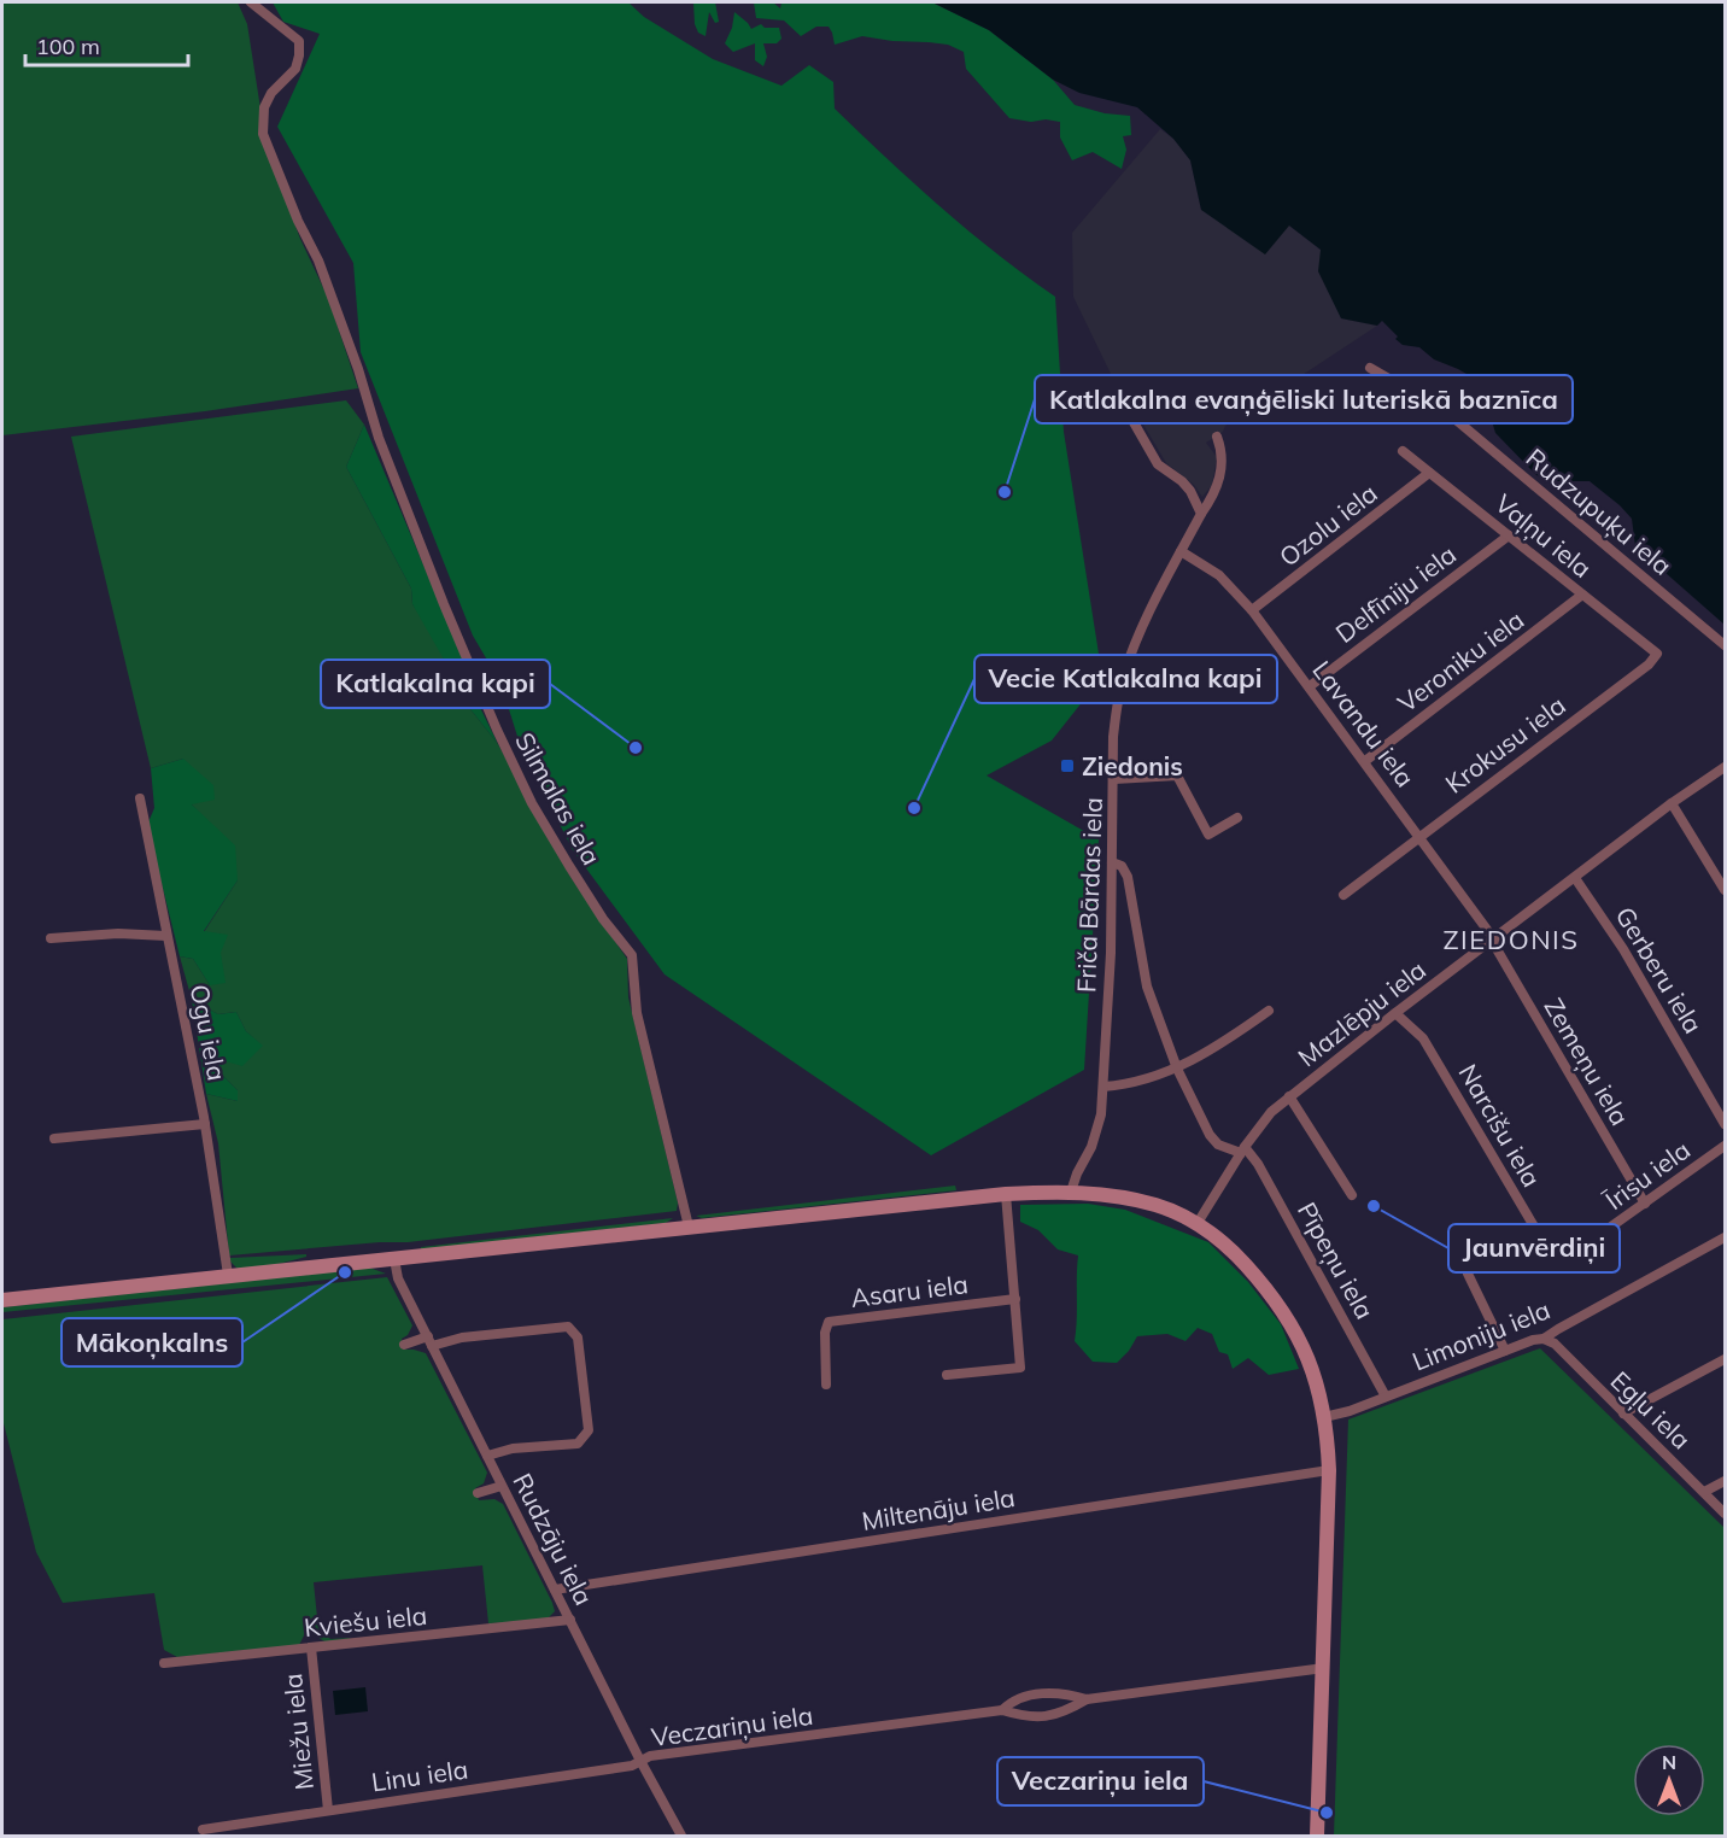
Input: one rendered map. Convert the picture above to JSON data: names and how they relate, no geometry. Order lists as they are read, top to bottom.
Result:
{
  "streets": {
    "street": [
      "Rudzupuķu iela",
      "Ozolu iela",
      "Vaļņu iela",
      "Delfīniju iela",
      "Veroniku iela",
      "Lavandu iela",
      "Krokusu iela",
      "Silmalas iela",
      "Friča Bārdas iela",
      "Gerberu iela",
      "Mazlēpju iela",
      "Ogu iela",
      "Zemeņu iela",
      "Narcišu iela",
      "Īrisu iela",
      "Pīpeņu iela",
      "Asaru iela",
      "Limoniju iela",
      "Egļu iela",
      "Miltenāju iela",
      "Rudzāju iela",
      "Kviešu iela",
      "Veczariņu iela",
      "Miežu iela",
      "Linu iela"
    ]
  },
  "crossings": [
    ["Ozolu iela", "Vaļņu iela"],
    ["Ozolu iela", "Lavandu iela"],
    ["Vaļņu iela", "Delfīniju iela"],
    ["Vaļņu iela", "Veroniku iela"],
    ["Vaļņu iela", "Krokusu iela"],
    ["Delfīniju iela", "Lavandu iela"],
    ["Veroniku iela", "Lavandu iela"],
    ["Lavandu iela", "Krokusu iela"],
    ["Lavandu iela", "Friča Bārdas iela"],
    ["Lavandu iela", "Mazlēpju iela"],
    ["Lavandu iela", "Zemeņu iela"],
    ["Gerberu iela", "Mazlēpju iela"],
    ["Mazlēpju iela", "Zemeņu iela"],
    ["Mazlēpju iela", "Narcišu iela"],
    ["Mazlēpju iela", "Pīpeņu iela"],
    ["Zemeņu iela", "Īrisu iela"],
    ["Narcišu iela", "Īrisu iela"],
    ["Pīpeņu iela", "Limoniju iela"],
    ["Limoniju iela", "Egļu iela"],
    ["Miltenāju iela", "Rudzāju iela"],
    ["Rudzāju iela", "Kviešu iela"],
    ["Rudzāju iela", "Veczariņu iela"],
    ["Rudzāju iela", "Linu iela"],
    ["Kviešu iela", "Miežu iela"],
    ["Veczariņu iela", "Linu iela"],
    ["Miežu iela", "Linu iela"]
  ],
  "districts": ["ZIEDONIS"],
  "places": {
    "other": [
      "Katlakalna evaņģēliski luteriskā baznīca",
      "Katlakalna kapi",
      "Vecie Katlakalna kapi",
      "Jaunvērdiņi",
      "Mākoņkalns",
      "Veczariņu iela"
    ],
    "transit": ["Ziedonis"]
  },
  "scale_bar": "100 m",
  "north": "top"
}
